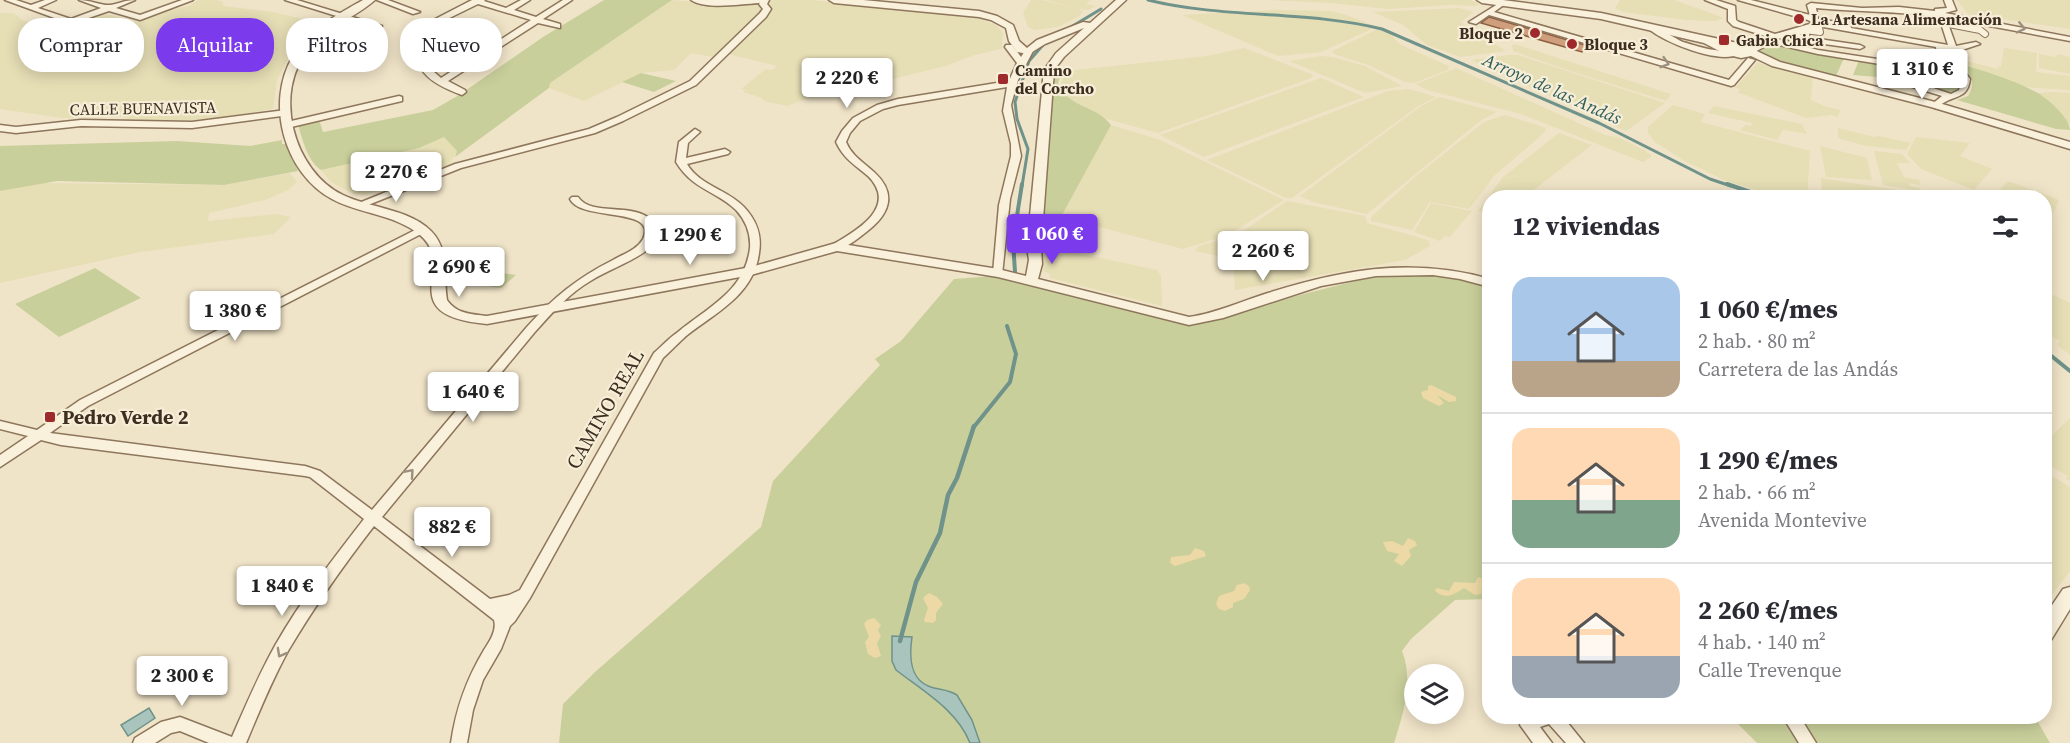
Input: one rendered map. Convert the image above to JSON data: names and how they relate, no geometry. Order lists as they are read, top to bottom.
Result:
{
  "streets": {
    "street": ["CALLE BUENAVISTA", "CAMINO REAL"]
  },
  "water": ["Arroyo de las Andás"],
  "places": {
    "other": ["La Artesana Alimentación", "Bloque 2", "Bloque 3"],
    "transit": ["Gabia Chica", "Camino del Corcho", "Pedro Verde 2"]
  },
  "page": {
    "chip": [
      "Comprar",
      "Alquilar",
      "Filtros",
      "Nuevo"
    ],
    "price": [
      "1 310 €",
      "2 220 €",
      "2 270 €",
      "1 060 €",
      "1 290 €",
      "2 260 €",
      "2 690 €",
      "1 380 €",
      "1 640 €",
      "882 €",
      "1 840 €",
      "2 300 €"
    ],
    "heading": "12 viviendas",
    "list": [
      {
        "name": "1 060 €/mes",
        "note": "2 hab. · 80 m² · Carretera de las Andás"
      },
      {
        "name": "1 290 €/mes",
        "note": "2 hab. · 66 m² · Avenida Montevive"
      },
      {
        "name": "2 260 €/mes",
        "note": "4 hab. · 140 m² · Calle Trevenque"
      }
    ]
  }
}
